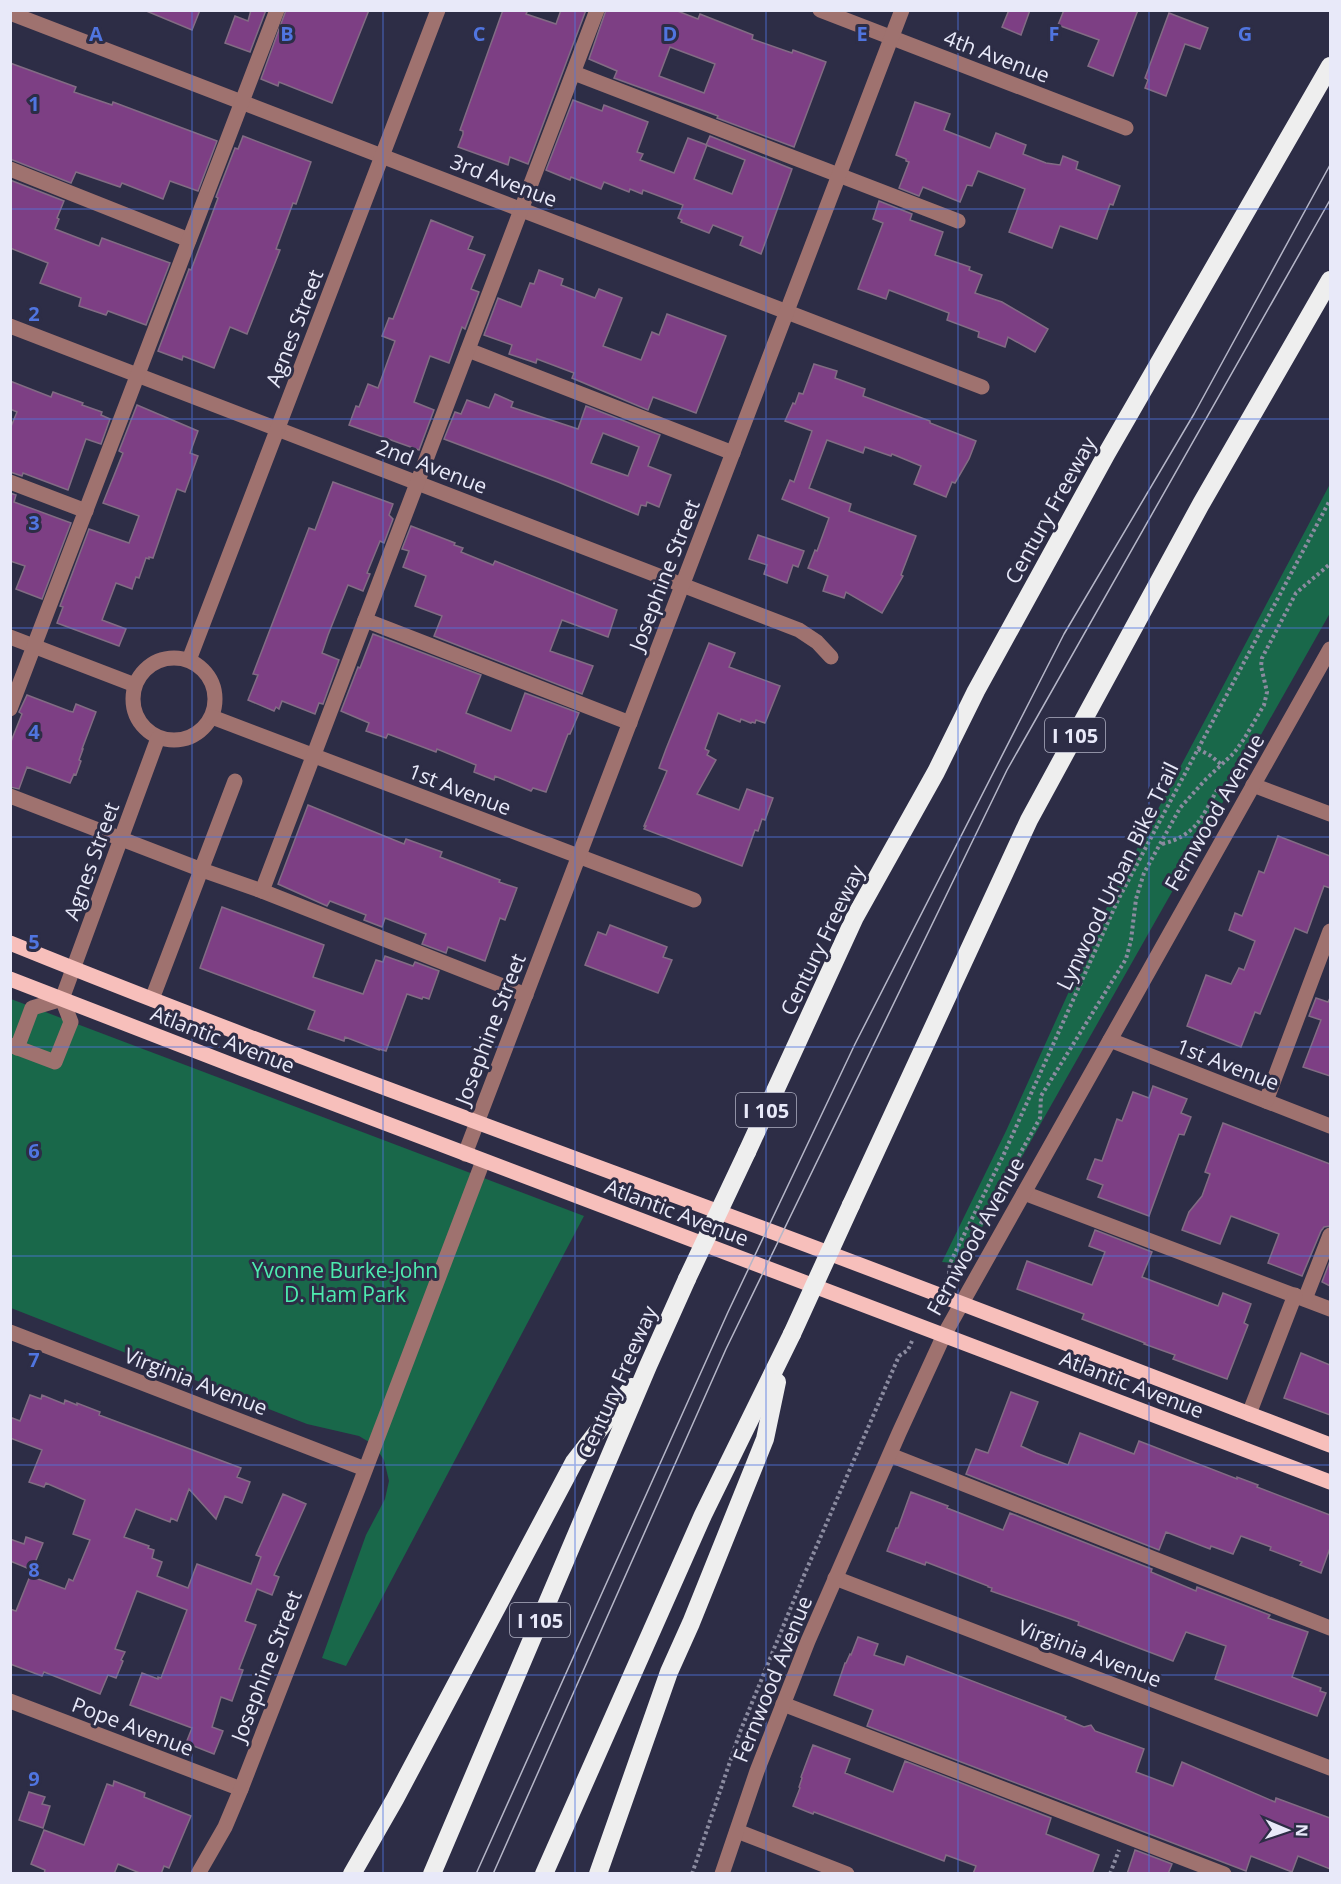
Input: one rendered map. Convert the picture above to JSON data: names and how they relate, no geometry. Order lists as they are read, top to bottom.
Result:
{
  "streets": {
    "highway": ["Century Freeway", "I 105"],
    "main road": ["Atlantic Avenue"],
    "street": [
      "4th Avenue",
      "3rd Avenue",
      "Agnes Street",
      "2nd Avenue",
      "Josephine Street",
      "1st Avenue",
      "Fernwood Avenue",
      "Virginia Avenue",
      "Pope Avenue"
    ],
    "path": ["Lynwood Urban Bike Trail"]
  },
  "crossings": [
    ["4th Avenue", "Josephine Street"],
    ["3rd Avenue", "Agnes Street"],
    ["3rd Avenue", "Josephine Street"],
    ["Agnes Street", "2nd Avenue"],
    ["Agnes Street", "1st Avenue"],
    ["Agnes Street", "Atlantic Avenue"],
    ["2nd Avenue", "Josephine Street"],
    ["Josephine Street", "1st Avenue"],
    ["Josephine Street", "Atlantic Avenue"],
    ["Josephine Street", "Virginia Avenue"],
    ["Josephine Street", "Pope Avenue"],
    ["1st Avenue", "Fernwood Avenue"],
    ["Fernwood Avenue", "Atlantic Avenue"],
    ["Fernwood Avenue", "Virginia Avenue"]
  ],
  "parks": ["Yvonne Burke-John D. Ham Park"],
  "north": "right",
  "grid": {
    "columns": [
      "A",
      "B",
      "C",
      "D",
      "E",
      "F",
      "G"
    ],
    "rows": [
      "1",
      "2",
      "3",
      "4",
      "5",
      "6",
      "7",
      "8",
      "9"
    ]
  }
}
